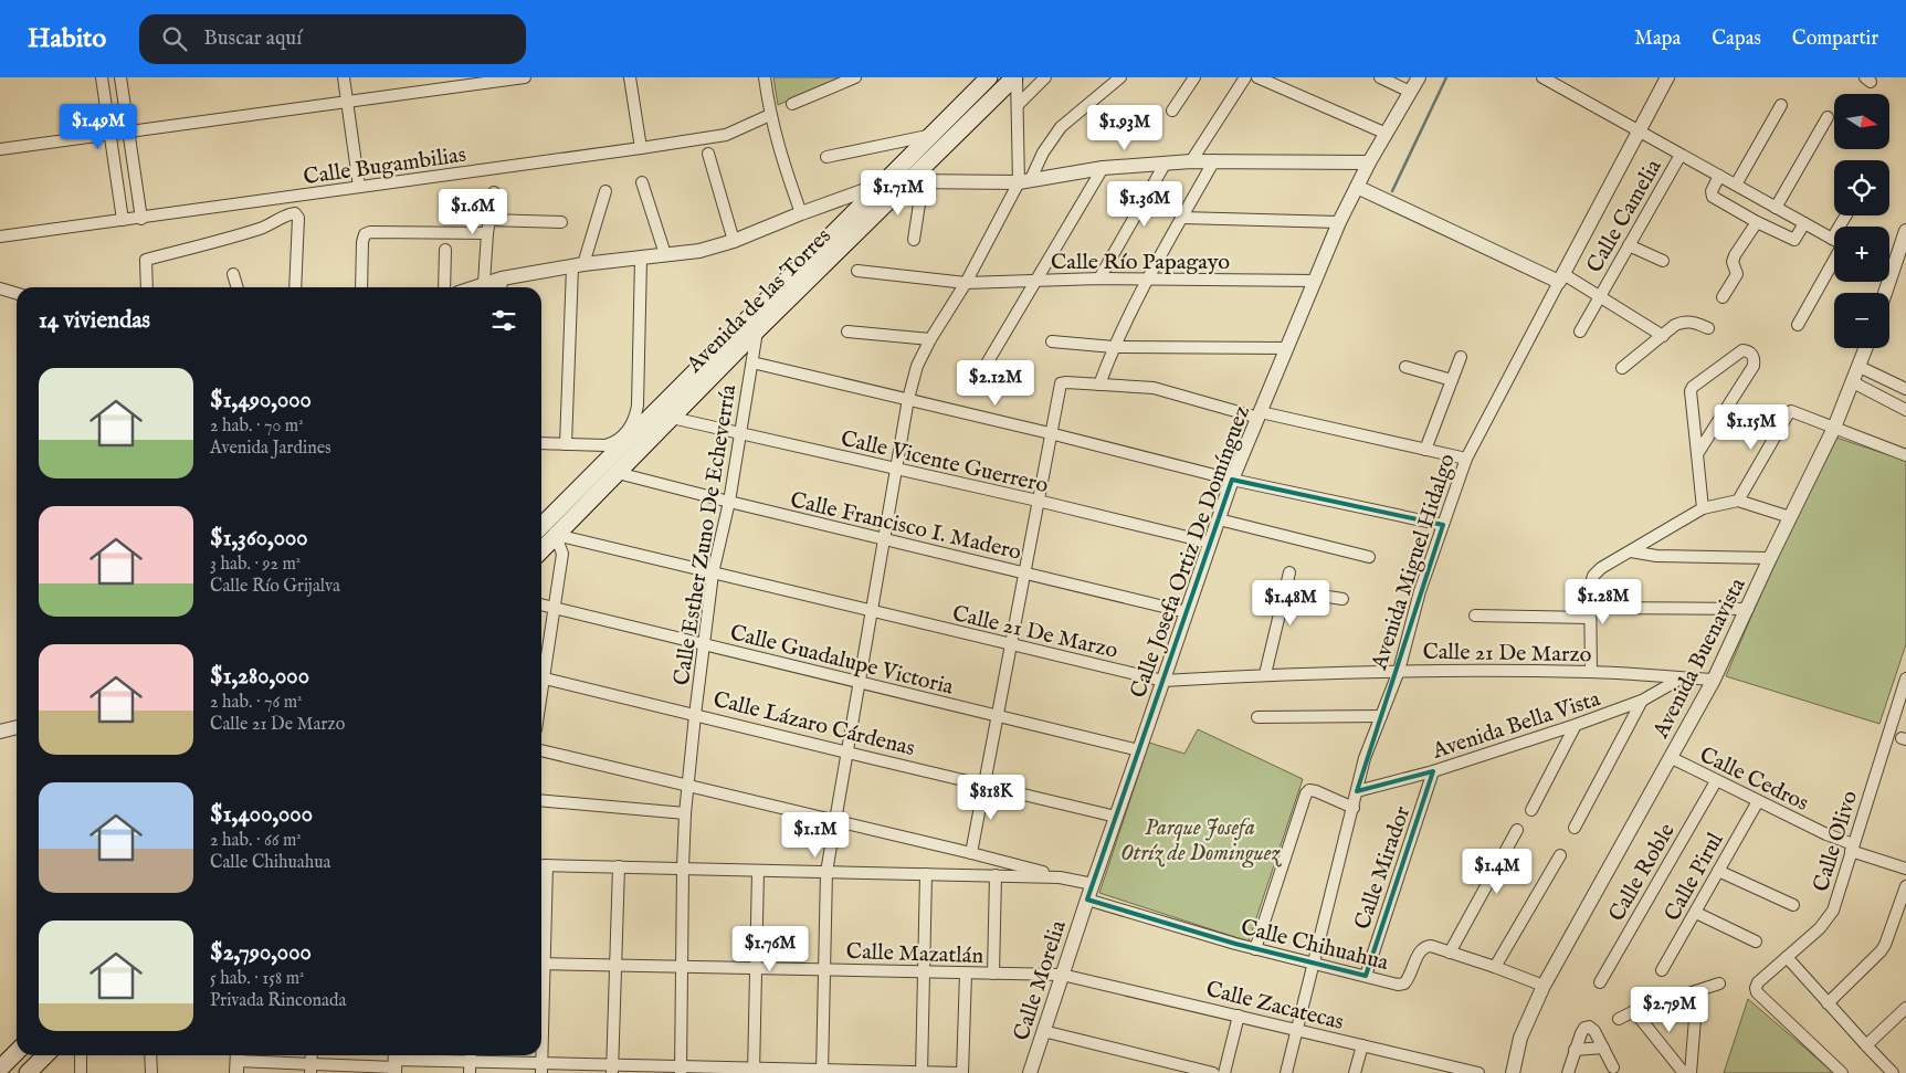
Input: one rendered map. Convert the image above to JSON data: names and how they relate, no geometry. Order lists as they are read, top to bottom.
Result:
{
  "streets": {
    "main road": ["Avenida de las Torres"],
    "street": [
      "Calle Bugambilias",
      "Calle Camelia",
      "Calle Río Papagayo",
      "Calle Vicente Guerrero",
      "Calle Francisco I. Madero",
      "Calle Esther Zuno De Echeverría",
      "Calle Josefa Ortiz De Domínguez",
      "Avenida Miguel Hidalgo",
      "Calle 21 De Marzo",
      "Avenida Buenavista",
      "Calle Guadalupe Victoria",
      "Calle Lázaro Cárdenas",
      "Avenida Bella Vista",
      "Calle Cedros",
      "Calle Olivo",
      "Calle Mirador",
      "Calle Roble",
      "Calle Pirul",
      "Calle Chihuahua",
      "Calle Mazatlán",
      "Calle Morelia",
      "Calle Zacatecas"
    ]
  },
  "crossings": [
    ["Calle Camelia", "Avenida Miguel Hidalgo"],
    ["Calle Río Papagayo", "Calle Josefa Ortiz De Domínguez"],
    ["Avenida de las Torres", "Calle Vicente Guerrero"],
    ["Avenida de las Torres", "Calle Francisco I. Madero"],
    ["Avenida de las Torres", "Calle Esther Zuno De Echeverría"],
    ["Avenida de las Torres", "Calle 21 De Marzo"],
    ["Calle Vicente Guerrero", "Calle Esther Zuno De Echeverría"],
    ["Calle Vicente Guerrero", "Calle Josefa Ortiz De Domínguez"],
    ["Calle Francisco I. Madero", "Calle Esther Zuno De Echeverría"],
    ["Calle Francisco I. Madero", "Calle Josefa Ortiz De Domínguez"],
    ["Calle Esther Zuno De Echeverría", "Calle 21 De Marzo"],
    ["Calle Esther Zuno De Echeverría", "Calle Guadalupe Victoria"],
    ["Calle Esther Zuno De Echeverría", "Calle Lázaro Cárdenas"],
    ["Calle Esther Zuno De Echeverría", "Calle Mazatlán"],
    ["Calle Josefa Ortiz De Domínguez", "Calle 21 De Marzo"],
    ["Calle Josefa Ortiz De Domínguez", "Calle Guadalupe Victoria"],
    ["Calle Josefa Ortiz De Domínguez", "Calle Lázaro Cárdenas"],
    ["Calle Josefa Ortiz De Domínguez", "Calle Chihuahua"],
    ["Calle Josefa Ortiz De Domínguez", "Calle Morelia"],
    ["Avenida Miguel Hidalgo", "Calle 21 De Marzo"],
    ["Avenida Miguel Hidalgo", "Avenida Bella Vista"],
    ["Avenida Miguel Hidalgo", "Calle Chihuahua"],
    ["Avenida Miguel Hidalgo", "Calle Zacatecas"],
    ["Calle 21 De Marzo", "Avenida Buenavista"],
    ["Calle 21 De Marzo", "Avenida Bella Vista"],
    ["Avenida Buenavista", "Calle Cedros"],
    ["Avenida Buenavista", "Calle Chihuahua"],
    ["Avenida Bella Vista", "Calle Mirador"],
    ["Calle Cedros", "Calle Olivo"],
    ["Calle Cedros", "Calle Roble"],
    ["Calle Cedros", "Calle Pirul"],
    ["Calle Mirador", "Calle Chihuahua"],
    ["Calle Chihuahua", "Calle Morelia"],
    ["Calle Mazatlán", "Calle Morelia"],
    ["Calle Mazatlán", "Calle Zacatecas"],
    ["Calle Morelia", "Calle Zacatecas"]
  ],
  "parks": ["Parque Josefa Otríz de Dominguez"],
  "north": "right",
  "page": {
    "header": "Habito",
    "search": "Buscar aquí",
    "nav": ["Mapa", "Capas", "Compartir"],
    "map_buttons": ["+", "−"],
    "price": [
      "$1.49M",
      "$1.93M",
      "$1.71M",
      "$1.36M",
      "$1.6M",
      "$2.12M",
      "$1.15M",
      "$1.28M",
      "$1.48M",
      "$818K",
      "$1.1M",
      "$1.4M",
      "$1.76M",
      "$2.79M"
    ],
    "heading": "14 viviendas",
    "list": [
      {
        "name": "$1,490,000",
        "note": "2 hab. · 70 m² · Avenida Jardines"
      },
      {
        "name": "$1,360,000",
        "note": "3 hab. · 92 m² · Calle Río Grijalva"
      },
      {
        "name": "$1,280,000",
        "note": "2 hab. · 76 m² · Calle 21 De Marzo"
      },
      {
        "name": "$1,400,000",
        "note": "2 hab. · 66 m² · Calle Chihuahua"
      },
      {
        "name": "$2,790,000",
        "note": "5 hab. · 158 m² · Privada Rinconada"
      }
    ]
  }
}
